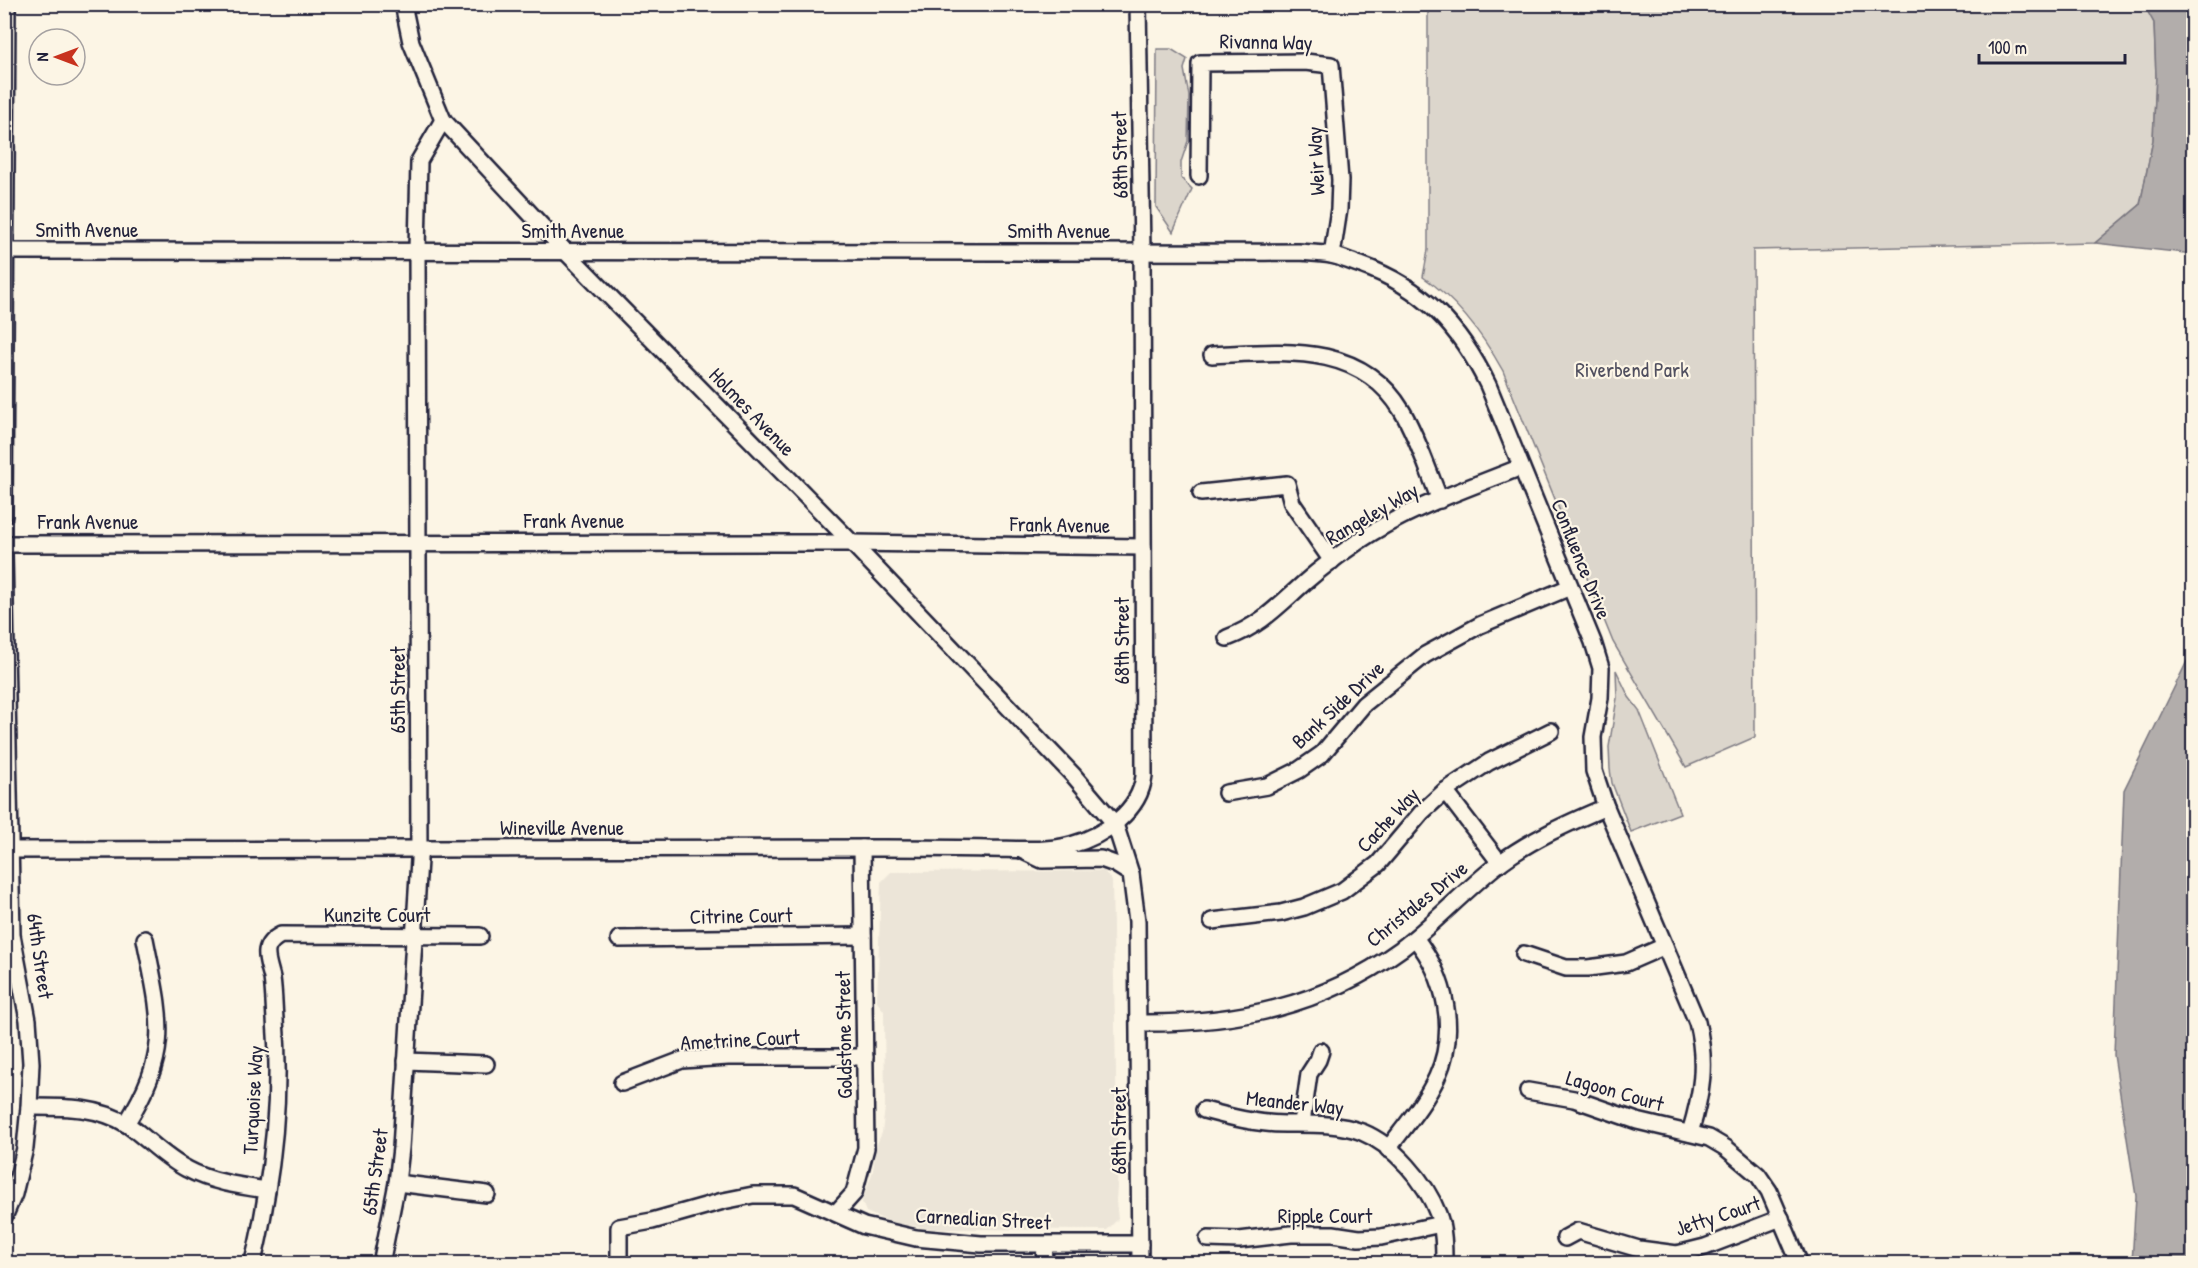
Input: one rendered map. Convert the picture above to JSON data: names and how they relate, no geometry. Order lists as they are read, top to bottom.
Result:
{
  "streets": {
    "street": [
      "Rivanna Way",
      "68th Street",
      "Weir Way",
      "Smith Avenue",
      "Holmes Avenue",
      "Rangeley Way",
      "Frank Avenue",
      "Confluence Drive",
      "65th Street",
      "Bank Side Drive",
      "Cache Way",
      "Wineville Avenue",
      "Christales Drive",
      "Kunzite Court",
      "Citrine Court",
      "64th Street",
      "Goldstone Street",
      "Ametrine Court",
      "Lagoon Court",
      "Turquoise Way",
      "Meander Way",
      "Ripple Court",
      "Jetty Court",
      "Carnealian Street"
    ]
  },
  "crossings": [
    ["Rivanna Way", "Weir Way"],
    ["68th Street", "Smith Avenue"],
    ["68th Street", "Holmes Avenue"],
    ["68th Street", "Frank Avenue"],
    ["68th Street", "Confluence Drive"],
    ["68th Street", "Wineville Avenue"],
    ["68th Street", "Christales Drive"],
    ["68th Street", "Carnealian Street"],
    ["Weir Way", "Confluence Drive"],
    ["Smith Avenue", "Holmes Avenue"],
    ["Smith Avenue", "Confluence Drive"],
    ["Smith Avenue", "65th Street"],
    ["Holmes Avenue", "Frank Avenue"],
    ["Holmes Avenue", "65th Street"],
    ["Holmes Avenue", "Wineville Avenue"],
    ["Rangeley Way", "Confluence Drive"],
    ["Frank Avenue", "65th Street"],
    ["Confluence Drive", "Bank Side Drive"],
    ["Confluence Drive", "Christales Drive"],
    ["Confluence Drive", "Lagoon Court"],
    ["65th Street", "Wineville Avenue"],
    ["65th Street", "Kunzite Court"],
    ["Wineville Avenue", "64th Street"],
    ["Wineville Avenue", "Goldstone Street"],
    ["Kunzite Court", "Turquoise Way"],
    ["Citrine Court", "Goldstone Street"],
    ["Goldstone Street", "Ametrine Court"],
    ["Goldstone Street", "Carnealian Street"],
    ["Lagoon Court", "Jetty Court"],
    ["Meander Way", "Ripple Court"]
  ],
  "parks": ["Riverbend Park"],
  "scale_bar": "100 m",
  "north": "left"
}
